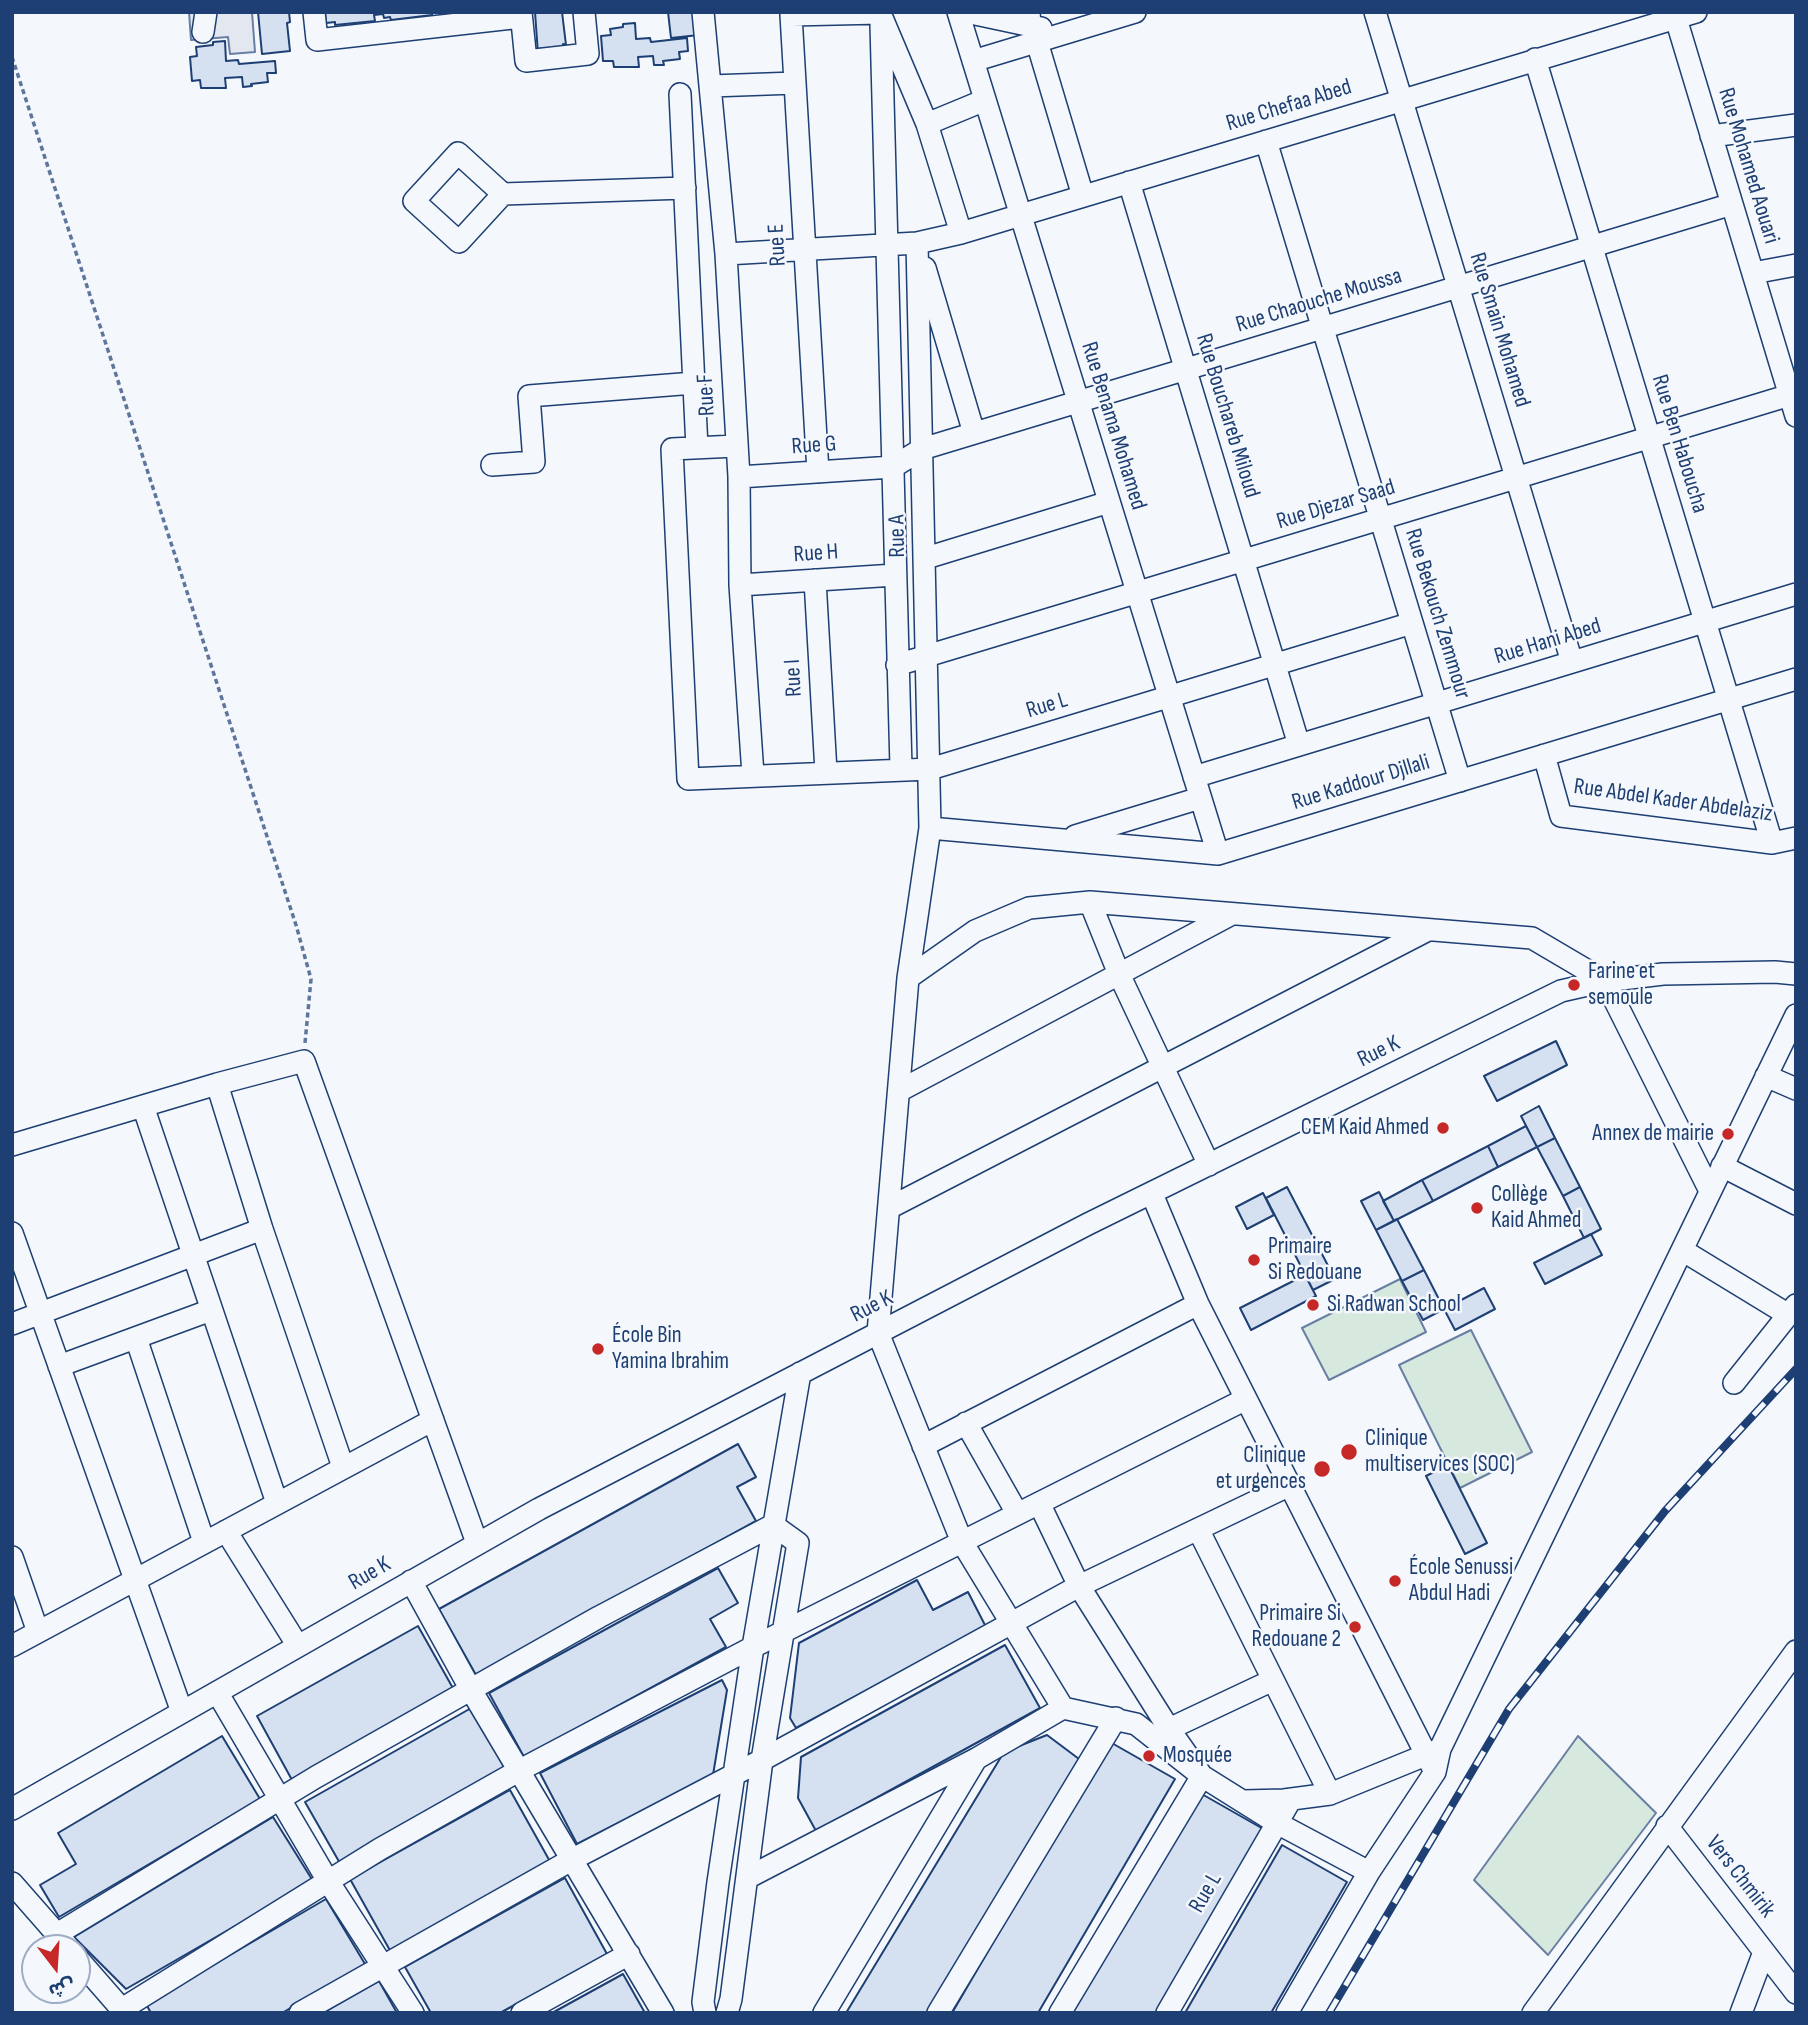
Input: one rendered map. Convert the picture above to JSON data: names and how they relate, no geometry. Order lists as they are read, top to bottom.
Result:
{
  "streets": {
    "street": [
      "Rue Chefaa Abed",
      "Rue Mohamed Aouari",
      "Rue E",
      "Rue Chaouche Moussa",
      "Rue Smain Mohamed",
      "Rue F",
      "Rue Bouchareb Miloud",
      "Rue Benama Mohamed",
      "Rue Ben Haboucha",
      "Rue G",
      "Rue Djezar Saad",
      "Rue A",
      "Rue H",
      "Rue Bekouch Zemmour",
      "Rue Hani Abed",
      "Rue I",
      "Rue L",
      "Rue Kaddour Djllali",
      "Rue Abdel Kader Abdelaziz",
      "Rue K",
      "Vers Chmirik"
    ]
  },
  "crossings": [
    ["Rue Chefaa Abed", "Rue Mohamed Aouari"],
    ["Rue Chefaa Abed", "Rue E"],
    ["Rue Chefaa Abed", "Rue Smain Mohamed"],
    ["Rue Chefaa Abed", "Rue F"],
    ["Rue Chefaa Abed", "Rue Bouchareb Miloud"],
    ["Rue Chefaa Abed", "Rue Benama Mohamed"],
    ["Rue Chefaa Abed", "Rue Ben Haboucha"],
    ["Rue Chefaa Abed", "Rue A"],
    ["Rue Chefaa Abed", "Rue Bekouch Zemmour"],
    ["Rue Mohamed Aouari", "Rue Chaouche Moussa"],
    ["Rue Mohamed Aouari", "Rue Djezar Saad"],
    ["Rue E", "Rue G"],
    ["Rue Chaouche Moussa", "Rue Smain Mohamed"],
    ["Rue Chaouche Moussa", "Rue Bouchareb Miloud"],
    ["Rue Chaouche Moussa", "Rue Benama Mohamed"],
    ["Rue Chaouche Moussa", "Rue Ben Haboucha"],
    ["Rue Chaouche Moussa", "Rue G"],
    ["Rue Chaouche Moussa", "Rue A"],
    ["Rue Chaouche Moussa", "Rue Bekouch Zemmour"],
    ["Rue Smain Mohamed", "Rue Djezar Saad"],
    ["Rue Smain Mohamed", "Rue Hani Abed"],
    ["Rue F", "Rue G"],
    ["Rue F", "Rue H"],
    ["Rue F", "Rue L"],
    ["Rue Bouchareb Miloud", "Rue Djezar Saad"],
    ["Rue Bouchareb Miloud", "Rue Hani Abed"],
    ["Rue Bouchareb Miloud", "Rue L"],
    ["Rue Benama Mohamed", "Rue Djezar Saad"],
    ["Rue Benama Mohamed", "Rue H"],
    ["Rue Benama Mohamed", "Rue Hani Abed"],
    ["Rue Benama Mohamed", "Rue L"],
    ["Rue Benama Mohamed", "Rue Kaddour Djllali"],
    ["Rue Ben Haboucha", "Rue Djezar Saad"],
    ["Rue Ben Haboucha", "Rue Hani Abed"],
    ["Rue Ben Haboucha", "Rue Kaddour Djllali"],
    ["Rue Ben Haboucha", "Rue Abdel Kader Abdelaziz"],
    ["Rue Djezar Saad", "Rue A"],
    ["Rue Djezar Saad", "Rue Bekouch Zemmour"],
    ["Rue A", "Rue H"],
    ["Rue A", "Rue L"],
    ["Rue A", "Rue Kaddour Djllali"],
    ["Rue A", "Rue K"],
    ["Rue H", "Rue I"],
    ["Rue Bekouch Zemmour", "Rue Hani Abed"],
    ["Rue Bekouch Zemmour", "Rue L"],
    ["Rue Bekouch Zemmour", "Rue Kaddour Djllali"],
    ["Rue I", "Rue L"],
    ["Rue Kaddour Djllali", "Rue Abdel Kader Abdelaziz"]
  ],
  "places": [
    "Farine et semoule",
    "CEM Kaid Ahmed",
    "Annex de mairie",
    "Collège Kaid Ahmed",
    "Primaire Si Redouane",
    "Si Radwan School",
    "École Bin Yamina Ibrahim",
    "Clinique multiservices (SOC)",
    "Clinique et urgences",
    "École Senussi Abdul Hadi",
    "Primaire Si Redouane 2",
    "Mosquée"
  ],
  "north": "bottom"
}
